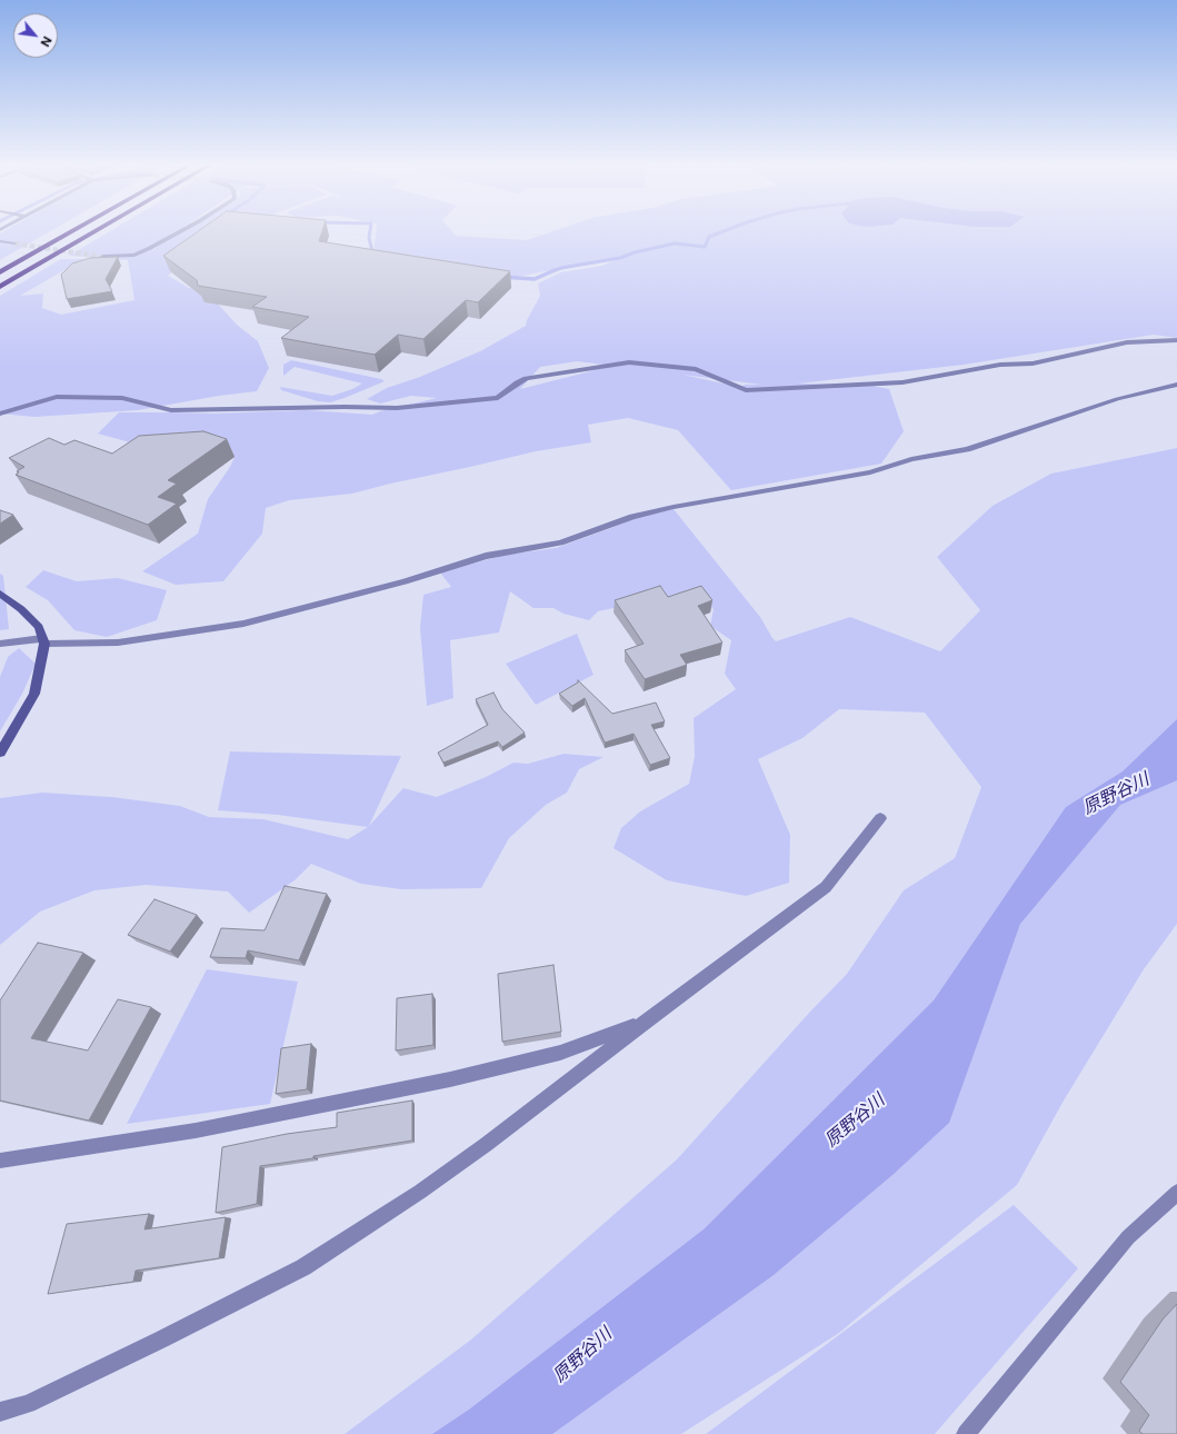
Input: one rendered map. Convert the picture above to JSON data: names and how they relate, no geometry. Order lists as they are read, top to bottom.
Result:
{
  "water": ["原野谷川"],
  "north": "bottom right"
}
